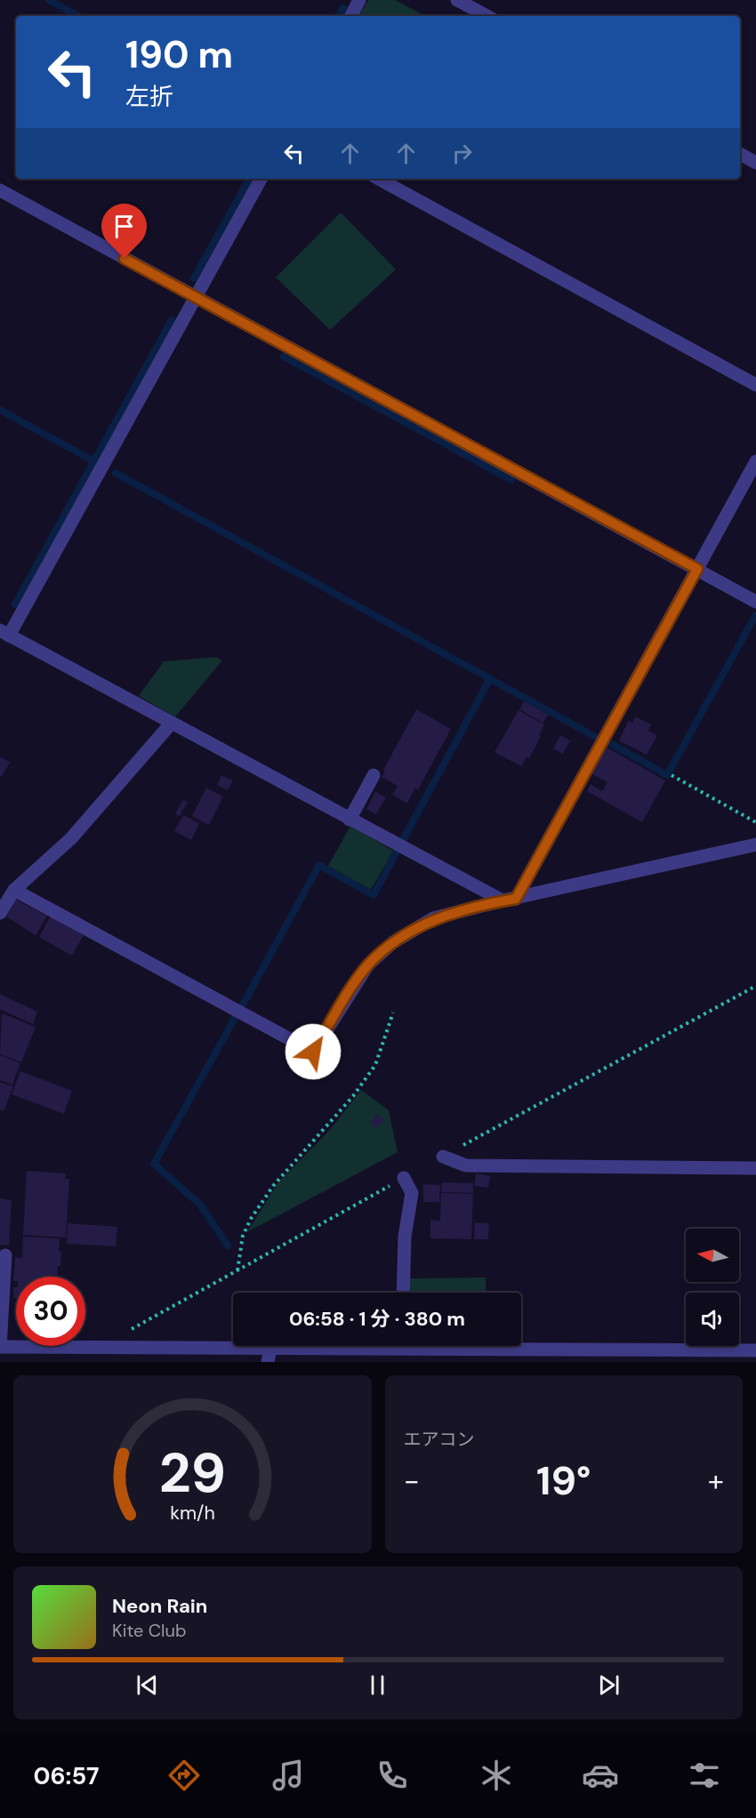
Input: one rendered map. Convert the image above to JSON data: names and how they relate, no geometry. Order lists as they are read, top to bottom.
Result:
{
  "north": "left",
  "page": {
    "turn": ["190 m", "左折"],
    "limit": "30",
    "trip": "06:58 · 1 分 · 380 m",
    "tile": "エアコン",
    "heat": ["−", "19°", "+"],
    "song": ["Neon Rain", "Kite Club"],
    "tabs": "06:57",
    "gauge": ["29", "km/h"]
  }
}
